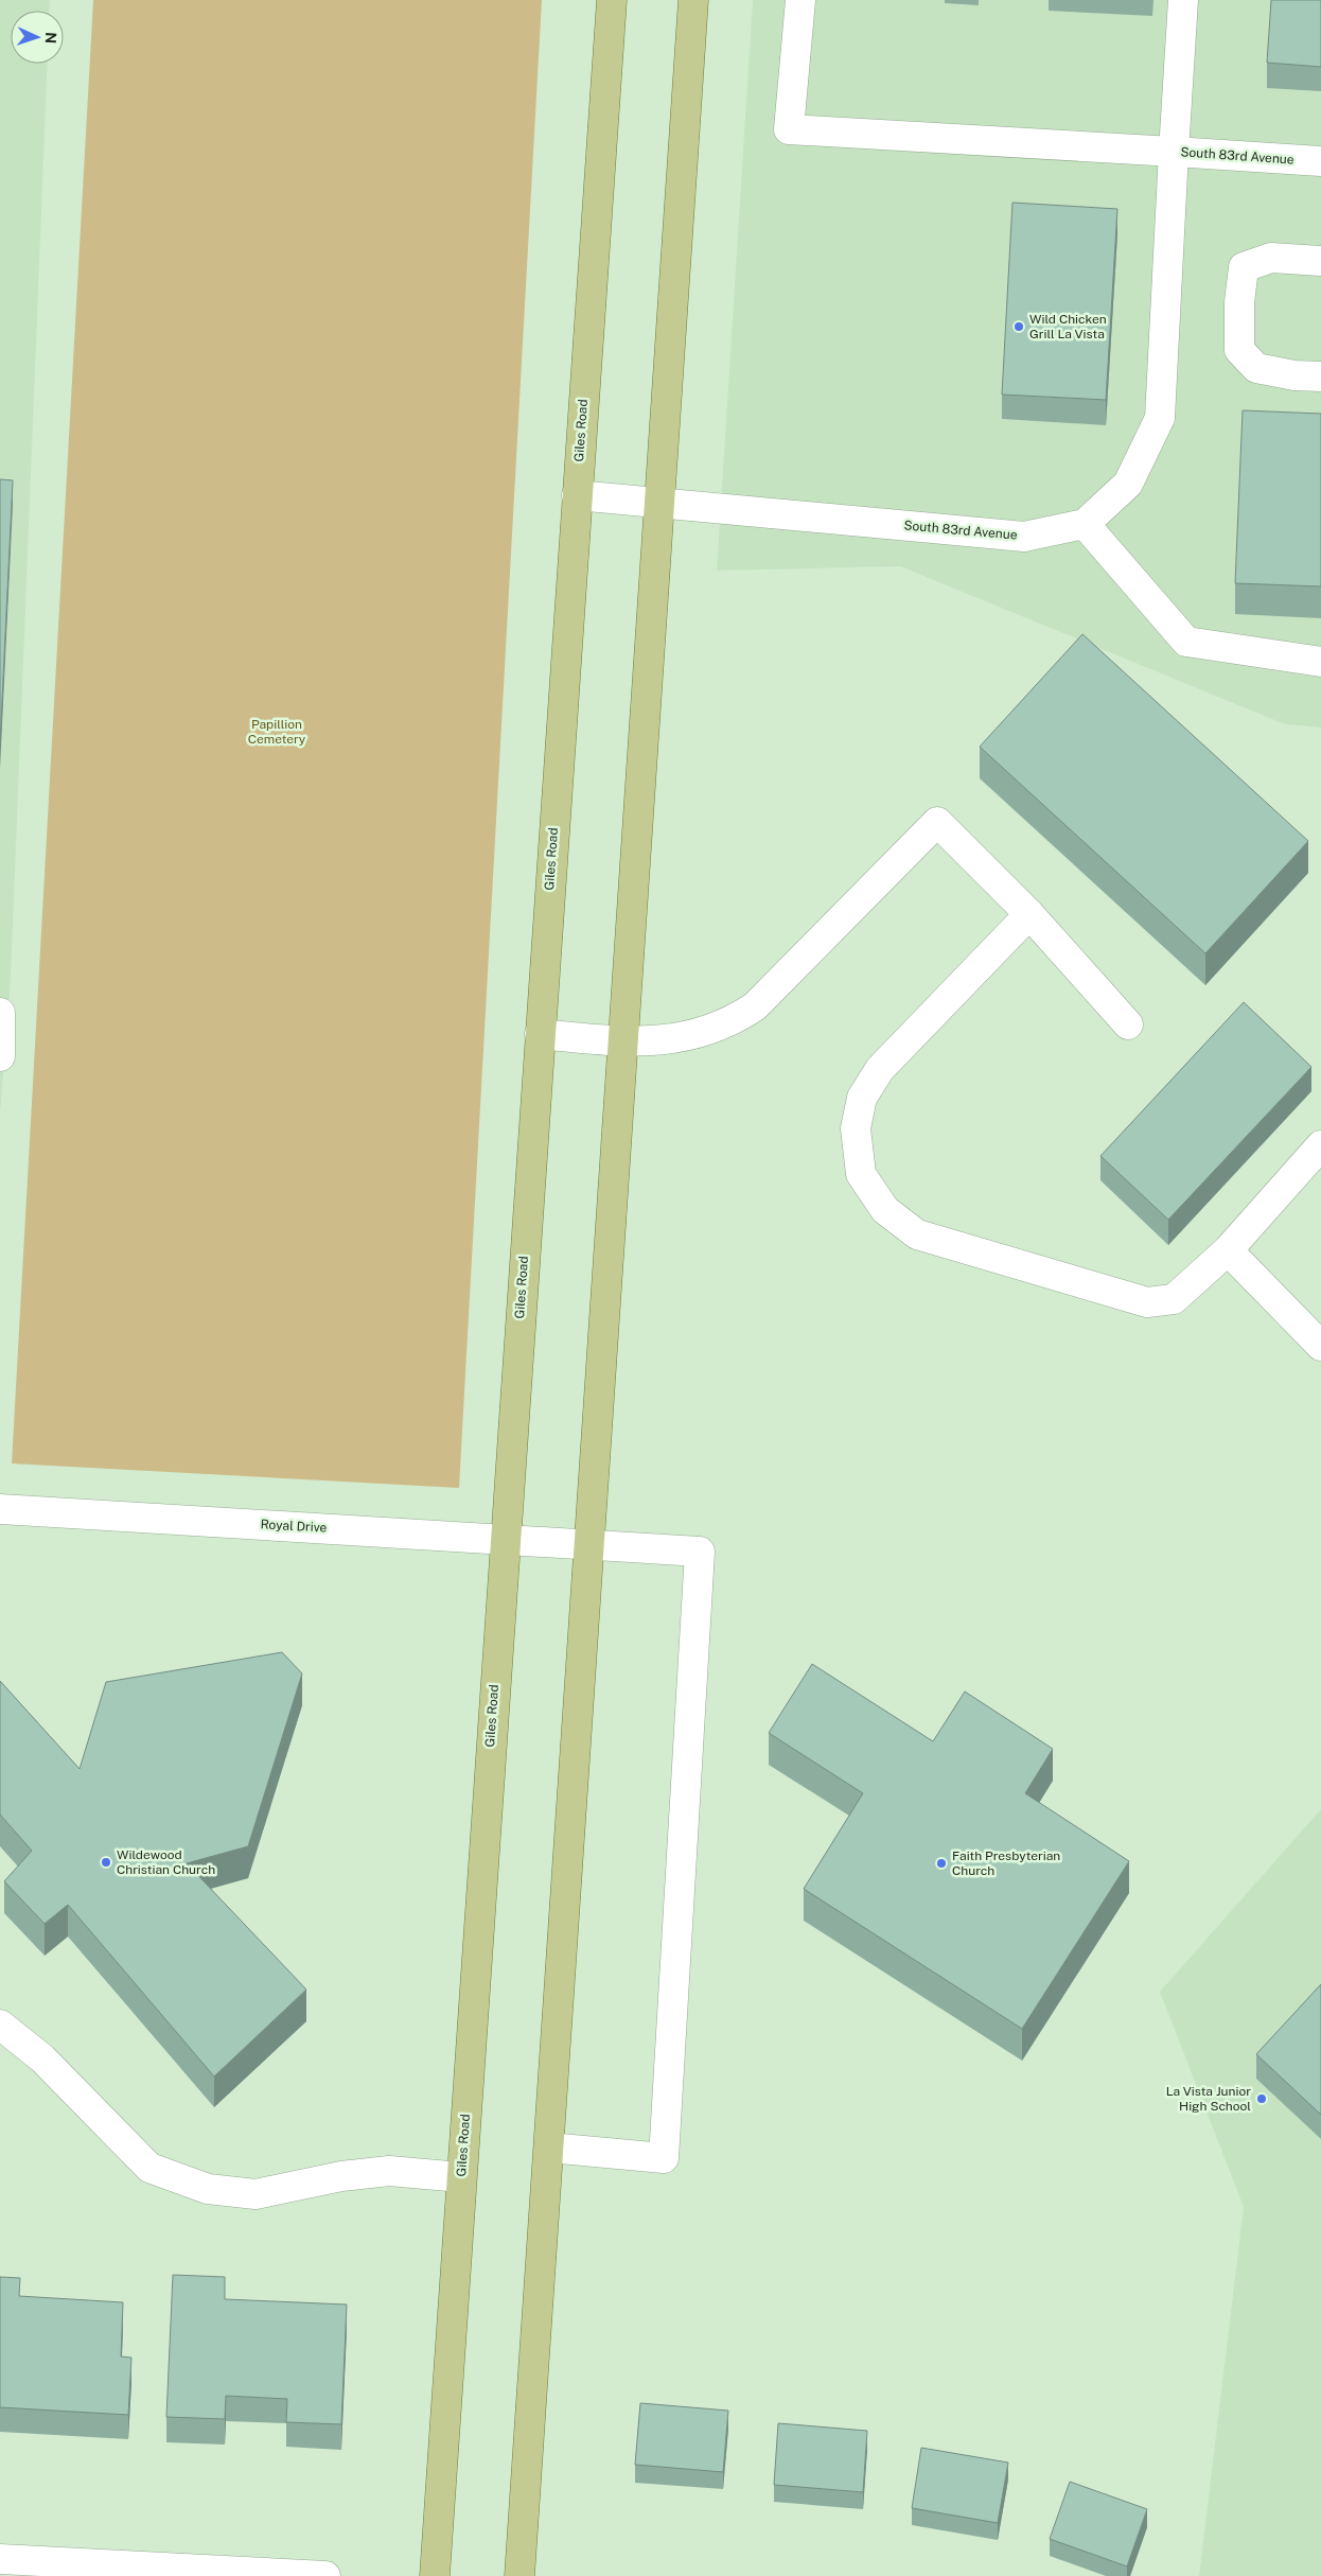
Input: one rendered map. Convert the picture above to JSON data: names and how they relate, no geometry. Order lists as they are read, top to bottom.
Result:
{
  "streets": {
    "main road": ["Giles Road"],
    "street": ["South 83rd Avenue", "Royal Drive"]
  },
  "crossings": [
    ["South 83rd Avenue", "Giles Road"],
    ["Giles Road", "Royal Drive"]
  ],
  "parks": ["Papillion Cemetery"],
  "places": [
    "Wild Chicken Grill La Vista",
    "Wildewood Christian Church",
    "Faith Presbyterian Church",
    "La Vista Junior High School"
  ],
  "north": "right"
}
